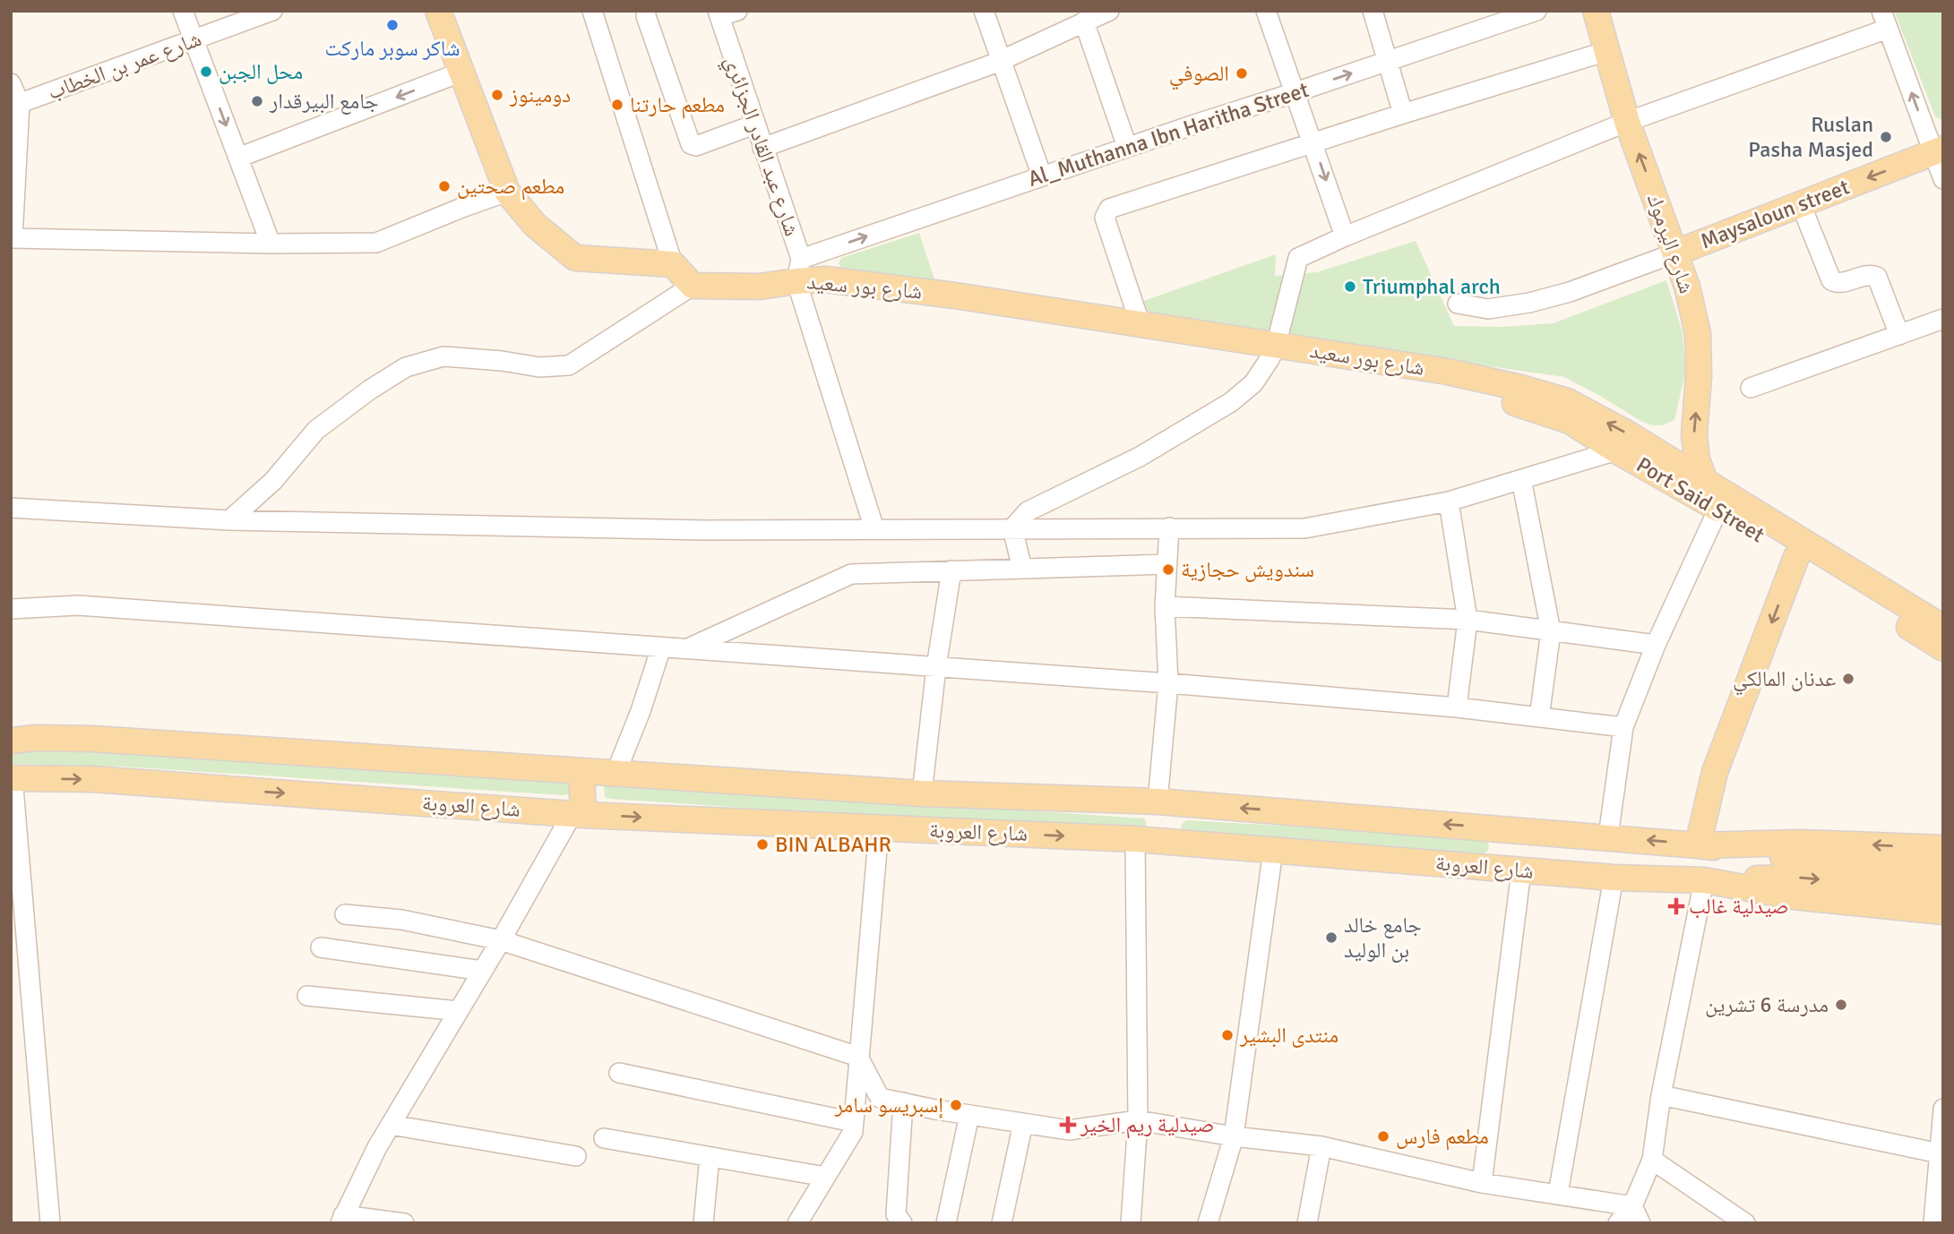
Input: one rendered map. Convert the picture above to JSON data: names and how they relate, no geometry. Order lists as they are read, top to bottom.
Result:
{
  "streets": {
    "main road": [
      "Maysaloun street",
      "شارع اليرموك",
      "شارع بور سعيد",
      "Port Said Street",
      "شارع العروبة"
    ],
    "street": ["شارع عمر بن الخطاب", "Al_Muthanna Ibn Haritha Street", "شارع عبد القادر الجزائري"]
  },
  "crossings": [
    ["Al_Muthanna Ibn Haritha Street", "شارع عبد القادر الجزائري"],
    ["Al_Muthanna Ibn Haritha Street", "شارع بور سعيد"],
    ["شارع عبد القادر الجزائري", "شارع بور سعيد"],
    ["Maysaloun street", "شارع اليرموك"],
    ["شارع بور سعيد", "Port Said Street"]
  ],
  "one_way": ["Maysaloun street", "شارع اليرموك"],
  "places": {
    "other": [
      "شاكر سوبر ماركت",
      "محل الجبن",
      "الصوفي",
      "دومينوز",
      "جامع البيرقدار",
      "مطعم حارتنا",
      "Ruslan Pasha Masjed",
      "مطعم صحتين",
      "Triumphal arch",
      "سندويش حجازية",
      "عدنان المالكي",
      "BIN ALBAHR",
      "جامع خالد بن الوليد",
      "مدرسة 6 تشرين",
      "منتدى البشير",
      "إسبريسو سامر",
      "مطعم فارس"
    ],
    "health": ["صيدلية غالب", "صيدلية ريم الخير"]
  }
}
